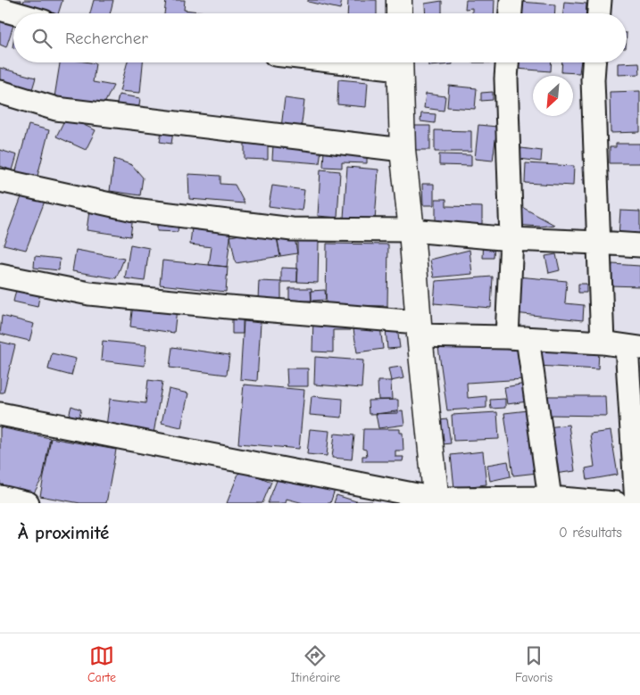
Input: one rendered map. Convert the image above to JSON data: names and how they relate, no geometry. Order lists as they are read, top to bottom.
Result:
{
  "north": "bottom left",
  "page": {
    "search": "Rechercher",
    "heading": ["À proximité", "0 résultats"],
    "nav": ["Carte", "Itinéraire", "Favoris"]
  }
}
